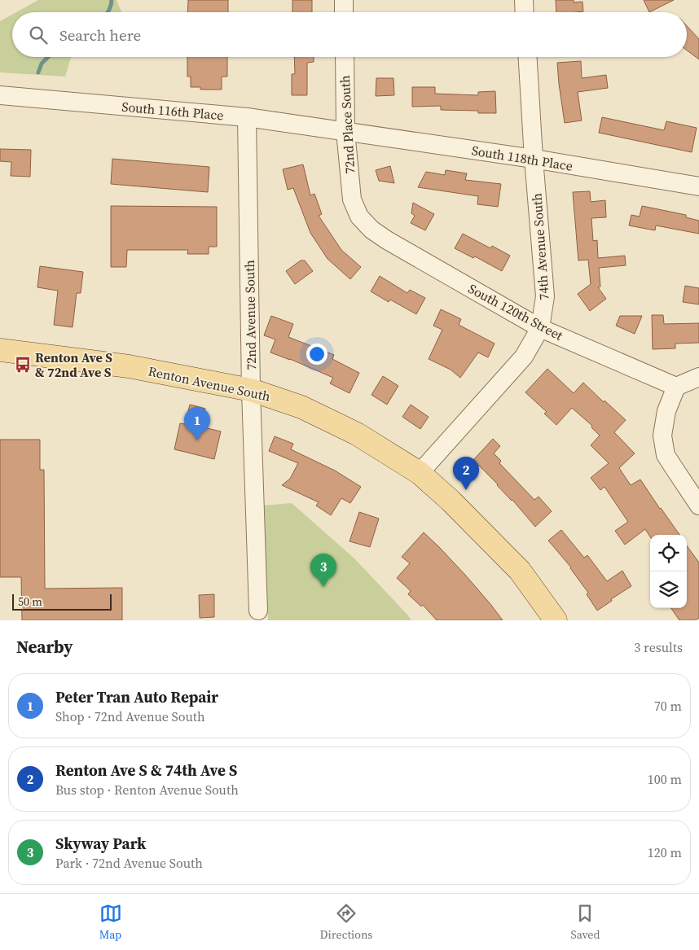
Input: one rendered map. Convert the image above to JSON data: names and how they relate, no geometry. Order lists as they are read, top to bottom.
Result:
{
  "streets": {
    "main road": ["Renton Avenue South"],
    "street": [
      "South 116th Place",
      "72nd Place South",
      "South 118th Place",
      "74th Avenue South",
      "South 120th Street",
      "72nd Avenue South"
    ]
  },
  "crossings": [
    ["South 116th Place", "72nd Place South"],
    ["South 116th Place", "South 118th Place"],
    ["South 116th Place", "72nd Avenue South"],
    ["72nd Place South", "South 118th Place"],
    ["72nd Place South", "South 120th Street"],
    ["South 118th Place", "74th Avenue South"],
    ["74th Avenue South", "South 120th Street"],
    ["74th Avenue South", "Renton Avenue South"],
    ["72nd Avenue South", "Renton Avenue South"]
  ],
  "places": {
    "bus stop": ["Renton Ave S & 72nd Ave S"]
  },
  "scale_bar": "50 m",
  "page": {
    "search": "Search here",
    "pins": ["1", "2", "3"],
    "scale": "50 m",
    "heading": ["Nearby", "3 results"],
    "list": [
      {
        "mark": "1",
        "name": "Peter Tran Auto Repair",
        "note": "Shop · 72nd Avenue South",
        "value": "70 m"
      },
      {
        "mark": "2",
        "name": "Renton Ave S & 74th Ave S",
        "note": "Bus stop · Renton Avenue South",
        "value": "100 m"
      },
      {
        "mark": "3",
        "name": "Skyway Park",
        "note": "Park · 72nd Avenue South",
        "value": "120 m"
      }
    ],
    "nav": ["Map", "Directions", "Saved"]
  }
}
